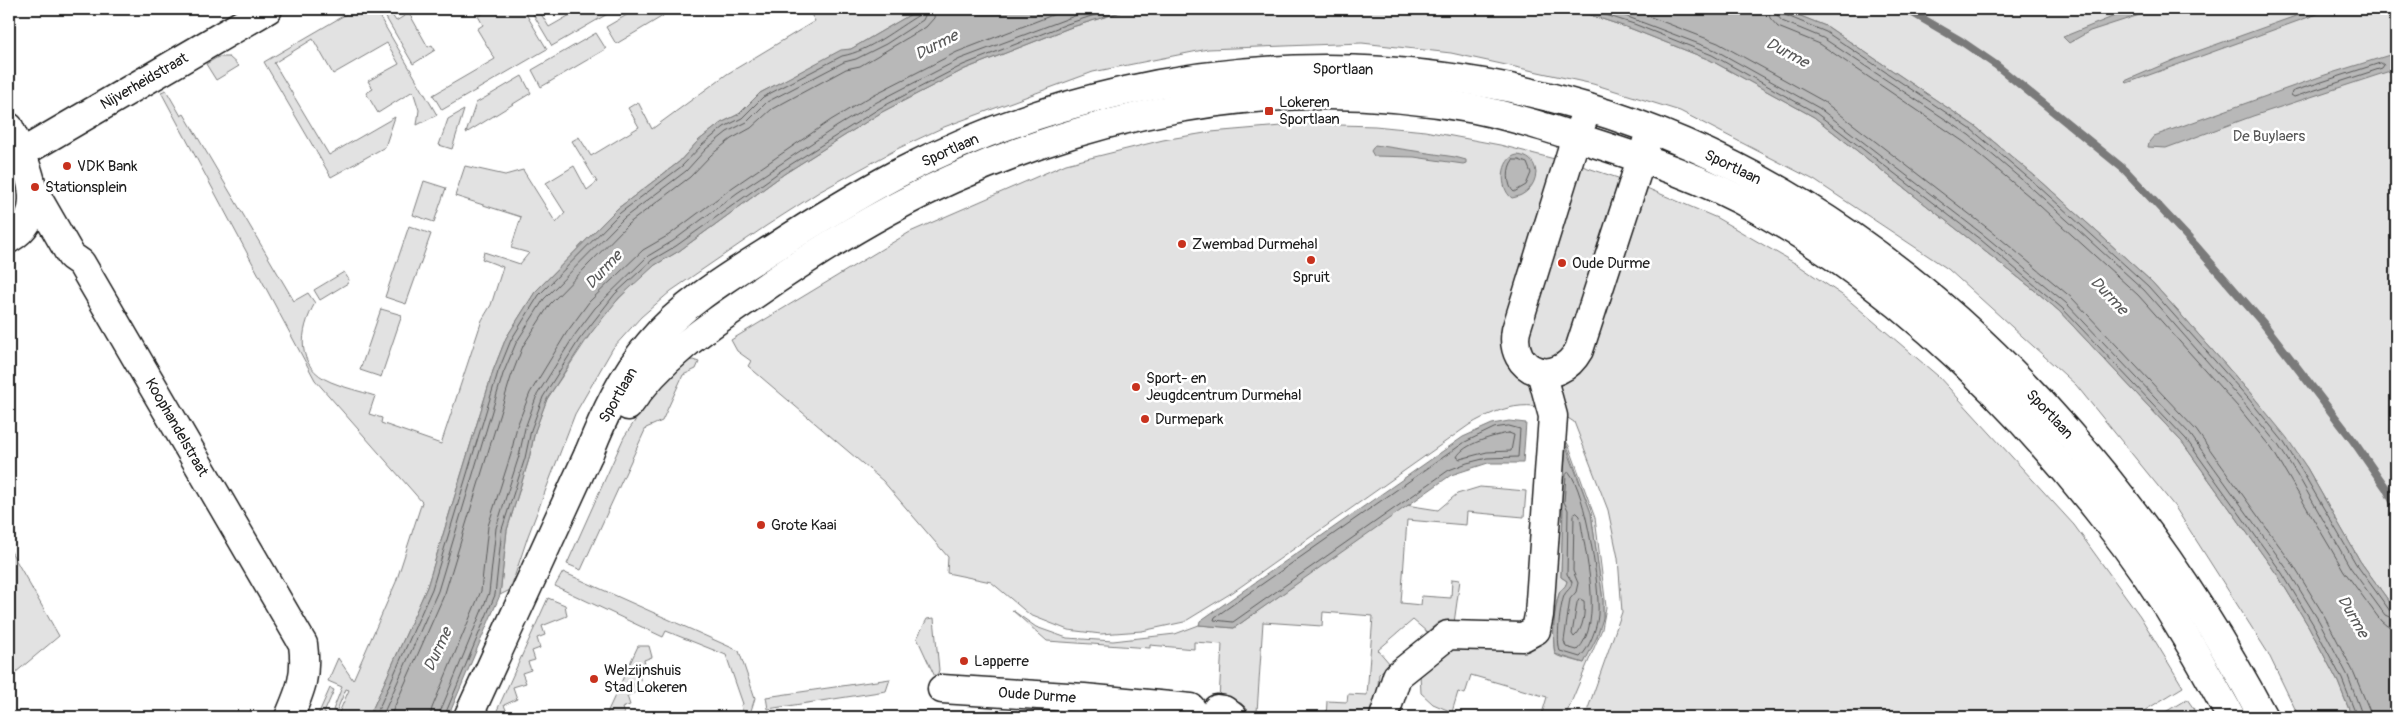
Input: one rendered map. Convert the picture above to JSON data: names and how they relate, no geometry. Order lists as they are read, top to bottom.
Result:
{
  "streets": {
    "main road": [
      "Sportlaan",
      "Nijverheidstraat",
      "Koophandelstraat",
      "Oude Durme"
    ]
  },
  "water": ["Durme"],
  "parks": ["De Buylaers"],
  "places": {
    "transit": ["Lokeren Sportlaan"],
    "other": [
      "VDK Bank",
      "Stationsplein",
      "Zwembad Durmehal",
      "Spruit",
      "Oude Durme",
      "Sport- en Jeugdcentrum Durmehal",
      "Durmepark",
      "Grote Kaai",
      "Lapperre",
      "Welzijnshuis Stad Lokeren"
    ]
  }
}
